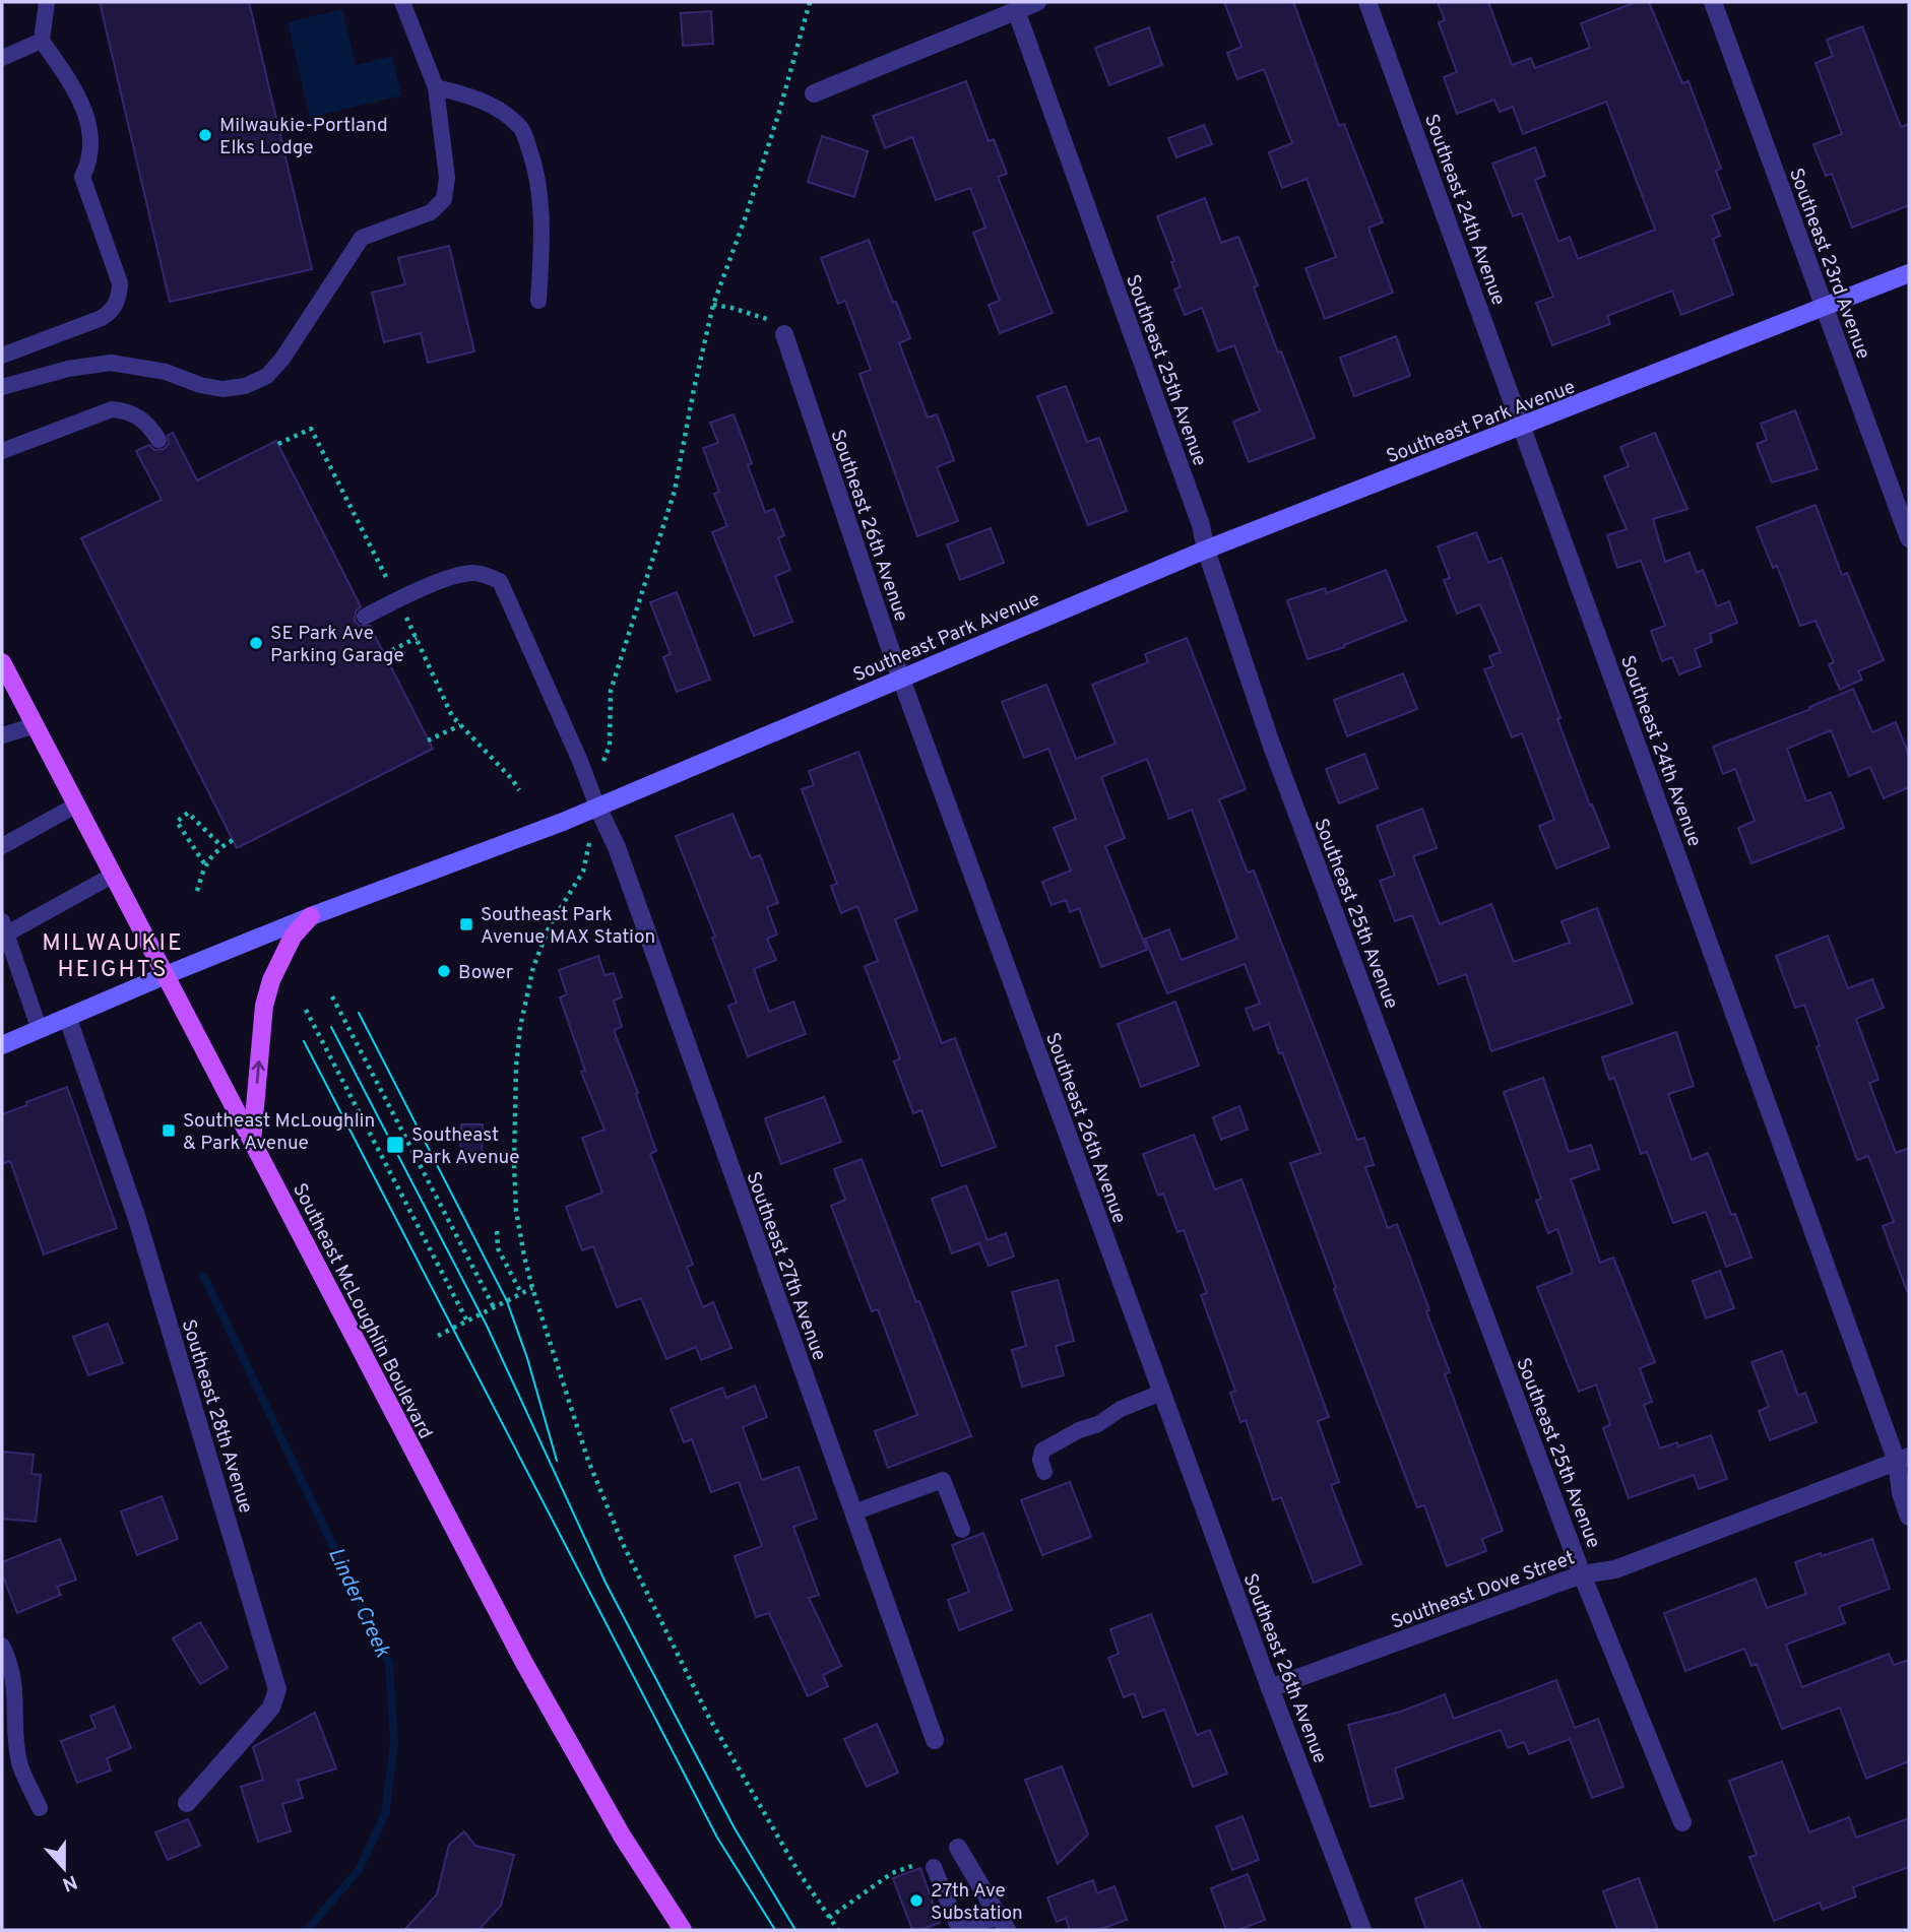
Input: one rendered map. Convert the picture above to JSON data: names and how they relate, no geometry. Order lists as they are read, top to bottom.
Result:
{
  "streets": {
    "main road": ["Southeast McLoughlin Boulevard"],
    "street": [
      "Southeast 24th Avenue",
      "Southeast 23rd Avenue",
      "Southeast 25th Avenue",
      "Southeast Park Avenue",
      "Southeast 26th Avenue",
      "Southeast 27th Avenue",
      "Southeast 28th Avenue",
      "Southeast Dove Street"
    ]
  },
  "crossings": [
    ["Southeast 24th Avenue", "Southeast Park Avenue"],
    ["Southeast 24th Avenue", "Southeast Dove Street"],
    ["Southeast 23rd Avenue", "Southeast Park Avenue"],
    ["Southeast 25th Avenue", "Southeast Park Avenue"],
    ["Southeast 25th Avenue", "Southeast Dove Street"],
    ["Southeast Park Avenue", "Southeast 26th Avenue"],
    ["Southeast Park Avenue", "Southeast 27th Avenue"],
    ["Southeast Park Avenue", "Southeast McLoughlin Boulevard"],
    ["Southeast Park Avenue", "Southeast 28th Avenue"],
    ["Southeast 26th Avenue", "Southeast Dove Street"]
  ],
  "districts": ["MILWAUKIE HEIGHTS"],
  "water": ["Linder Creek"],
  "places": {
    "other": [
      "Milwaukie-Portland Elks Lodge",
      "SE Park Ave Parking Garage",
      "Bower",
      "27th Ave Substation"
    ],
    "transit": ["Southeast Park Avenue MAX Station", "Southeast McLoughlin & Park Avenue", "Southeast Park Avenue"]
  },
  "north": "bottom"
}
